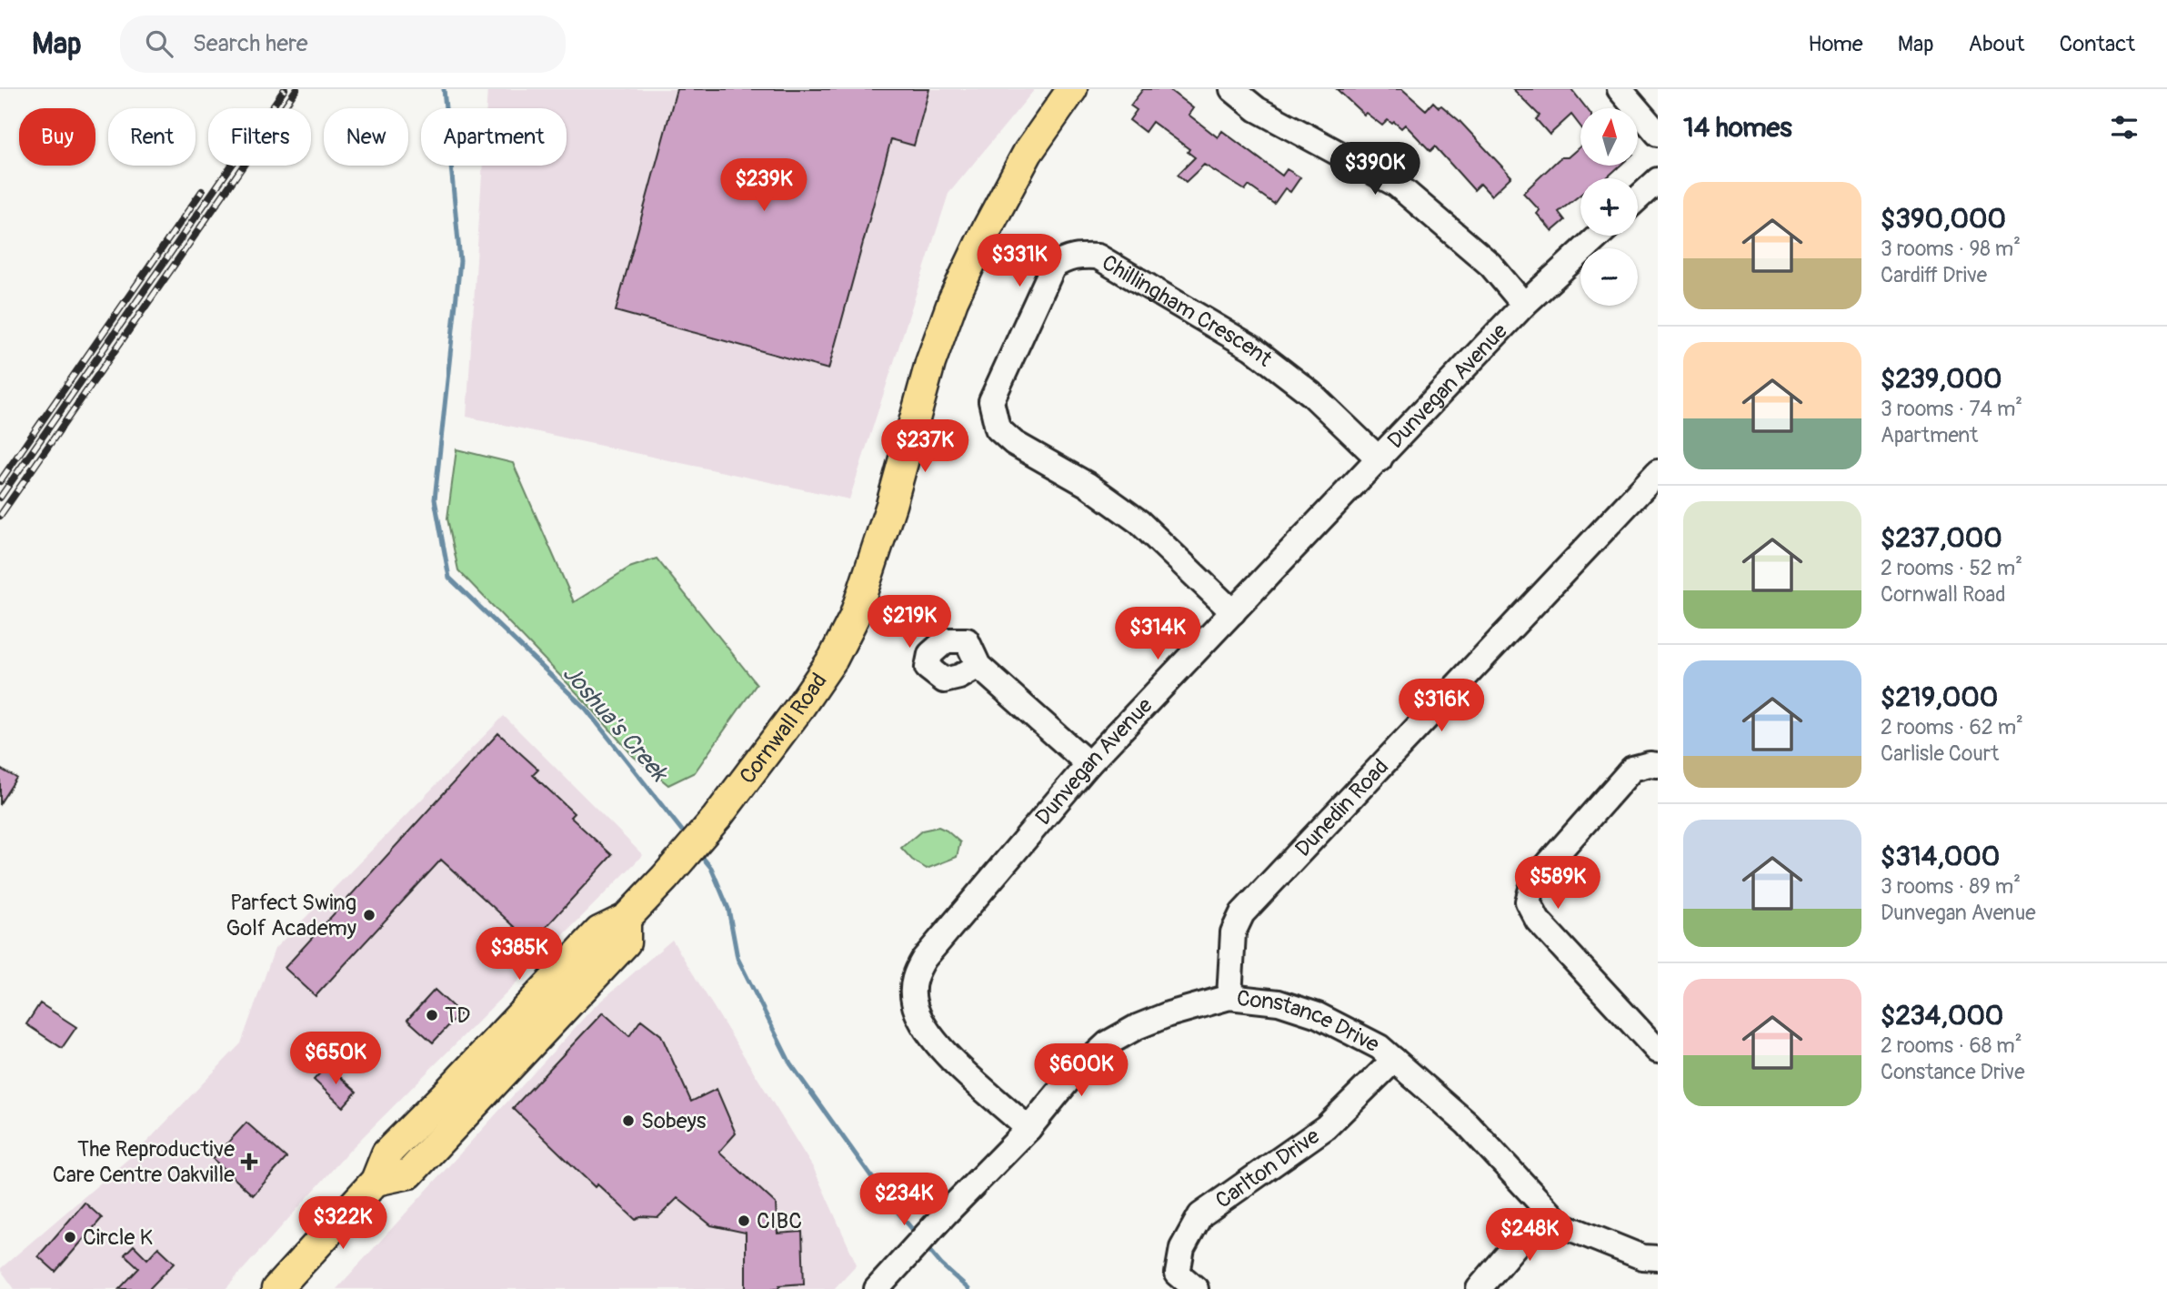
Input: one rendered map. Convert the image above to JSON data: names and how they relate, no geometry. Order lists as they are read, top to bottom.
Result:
{
  "streets": {
    "main road": ["Cornwall Road"],
    "street": [
      "Chillingham Crescent",
      "Dunvegan Avenue",
      "Dunedin Road",
      "Constance Drive",
      "Carlton Drive"
    ]
  },
  "crossings": [
    ["Chillingham Crescent", "Dunvegan Avenue"],
    ["Dunvegan Avenue", "Constance Drive"],
    ["Dunedin Road", "Constance Drive"],
    ["Constance Drive", "Carlton Drive"]
  ],
  "water": ["Joshua's Creek"],
  "places": {
    "other": [
      "Parfect Swing Golf Academy",
      "TD",
      "Sobeys",
      "CIBC",
      "Circle K"
    ],
    "health": ["The Reproductive Care Centre Oakville"]
  },
  "north": "top",
  "page": {
    "header": "Map",
    "search": "Search here",
    "nav": [
      "Home",
      "Map",
      "About",
      "Contact"
    ],
    "heading": "14 homes",
    "map_buttons": ["+", "−"],
    "chip": [
      "Buy",
      "Rent",
      "Filters",
      "New",
      "Apartment"
    ],
    "price": [
      "$390K",
      "$239K",
      "$331K",
      "$237K",
      "$219K",
      "$314K",
      "$316K",
      "$589K",
      "$385K",
      "$650K",
      "$600K",
      "$234K",
      "$322K",
      "$248K"
    ],
    "list": [
      {
        "name": "$390,000",
        "note": "3 rooms · 98 m² · Cardiff Drive"
      },
      {
        "name": "$239,000",
        "note": "3 rooms · 74 m² · Apartment"
      },
      {
        "name": "$237,000",
        "note": "2 rooms · 52 m² · Cornwall Road"
      },
      {
        "name": "$219,000",
        "note": "2 rooms · 62 m² · Carlisle Court"
      },
      {
        "name": "$314,000",
        "note": "3 rooms · 89 m² · Dunvegan Avenue"
      },
      {
        "name": "$234,000",
        "note": "2 rooms · 68 m² · Constance Drive"
      }
    ]
  }
}
